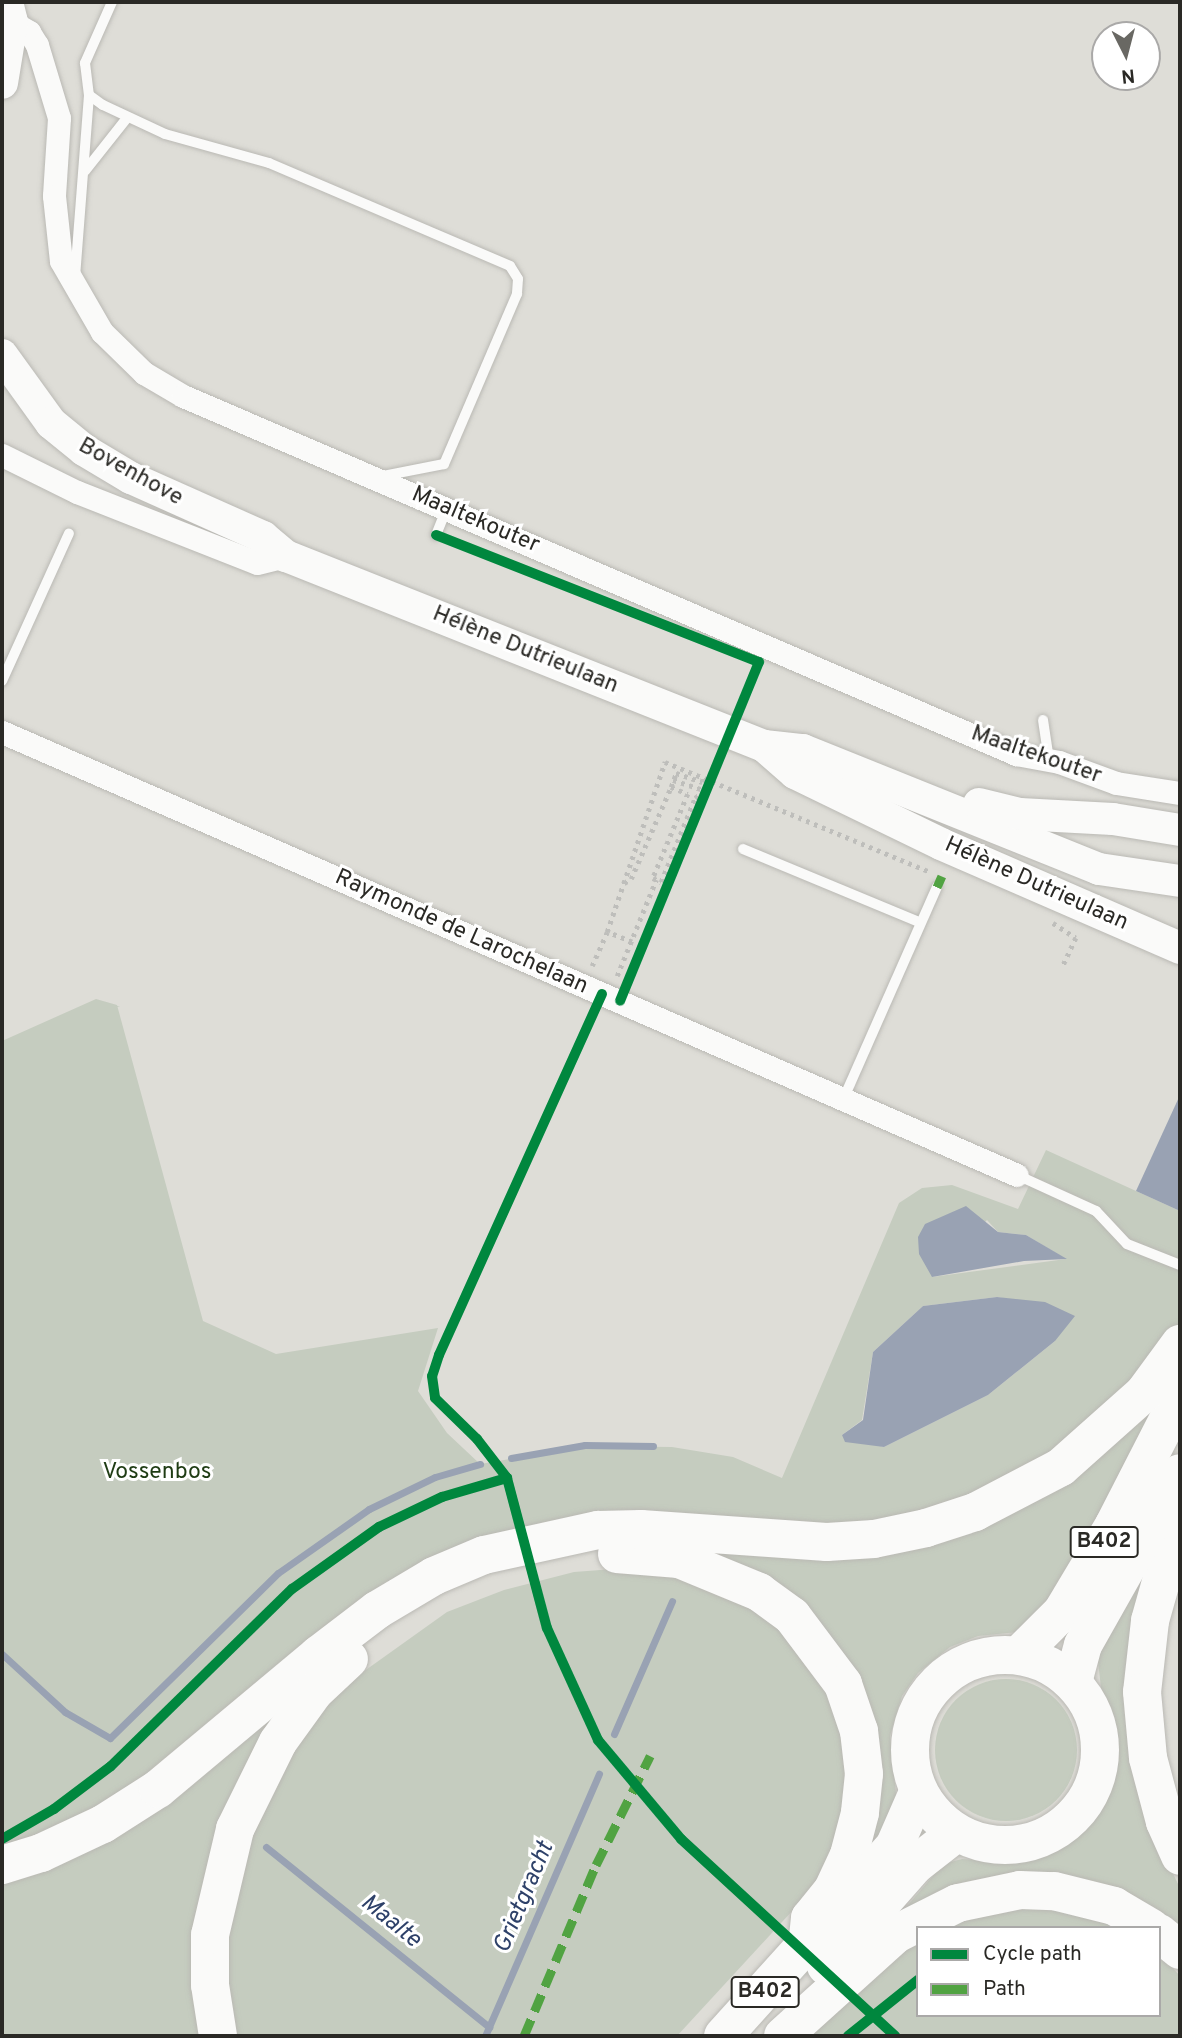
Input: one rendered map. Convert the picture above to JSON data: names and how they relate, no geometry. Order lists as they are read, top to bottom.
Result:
{
  "streets": {
    "highway": ["B402"],
    "street": [
      "Bovenhove",
      "Maaltekouter",
      "Hélène Dutrieulaan",
      "Raymonde de Larochelaan"
    ]
  },
  "crossings": [
    ["Bovenhove", "Hélène Dutrieulaan"]
  ],
  "water": ["Grietgracht", "Maalte"],
  "parks": ["Vossenbos"],
  "legend": ["Cycle path", "Path"],
  "north": "bottom"
}
